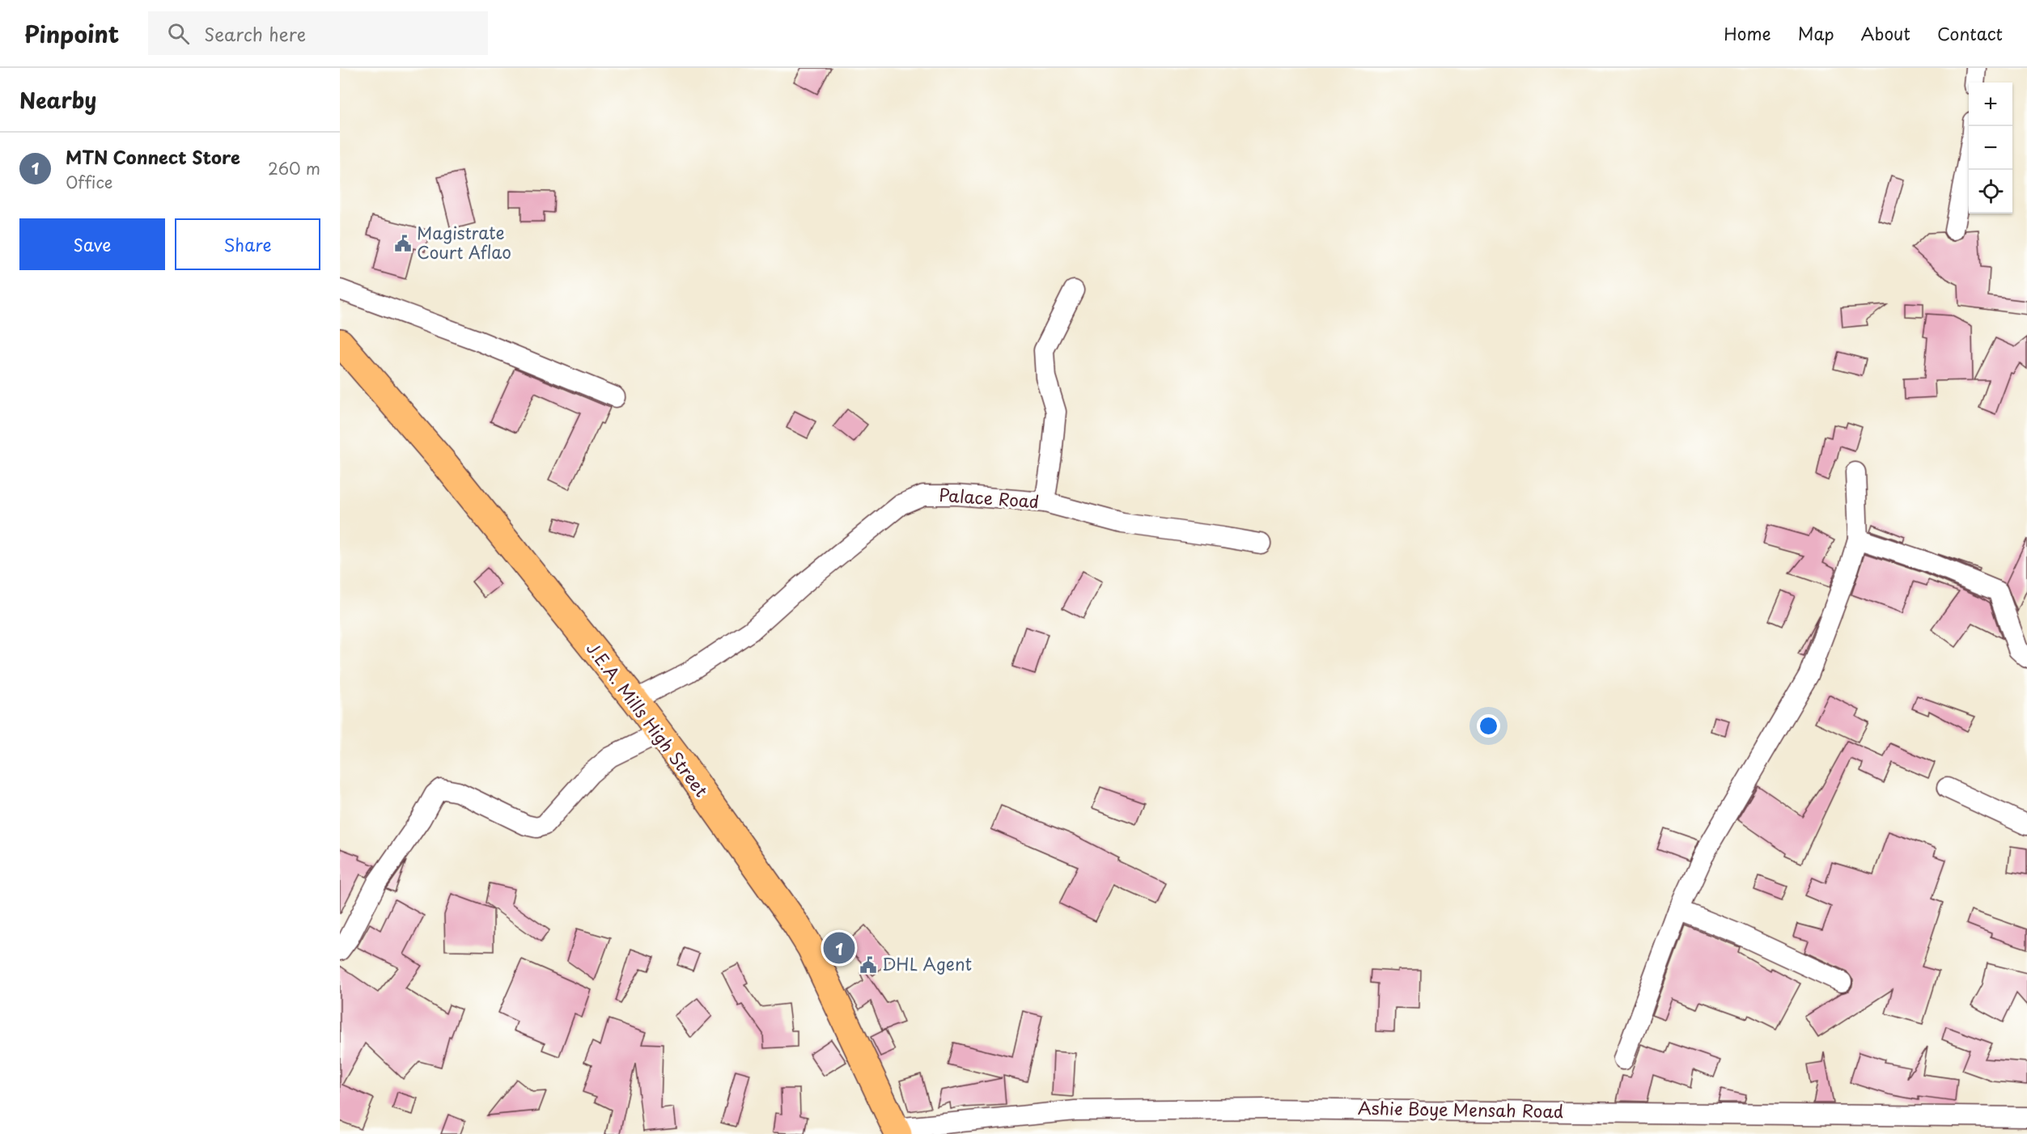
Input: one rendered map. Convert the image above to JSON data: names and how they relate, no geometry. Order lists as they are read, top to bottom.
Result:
{
  "streets": {
    "highway": ["J.E.A. Mills High Street"],
    "street": ["Palace Road", "Ashie Boye Mensah Road"]
  },
  "crossings": [
    ["Palace Road", "J.E.A. Mills High Street"],
    ["J.E.A. Mills High Street", "Ashie Boye Mensah Road"]
  ],
  "places": {
    "public building": ["Magistrate Court Aflao", "DHL Agent"]
  },
  "page": {
    "header": "Pinpoint",
    "search": "Search here",
    "nav": [
      "Home",
      "Map",
      "About",
      "Contact"
    ],
    "heading": "Nearby",
    "map_buttons": ["+", "−"],
    "list": [
      {
        "mark": "1",
        "name": "MTN Connect Store",
        "note": "Office",
        "value": "260 m"
      }
    ],
    "buttons": ["Save", "Share"],
    "pins": "1"
  }
}
